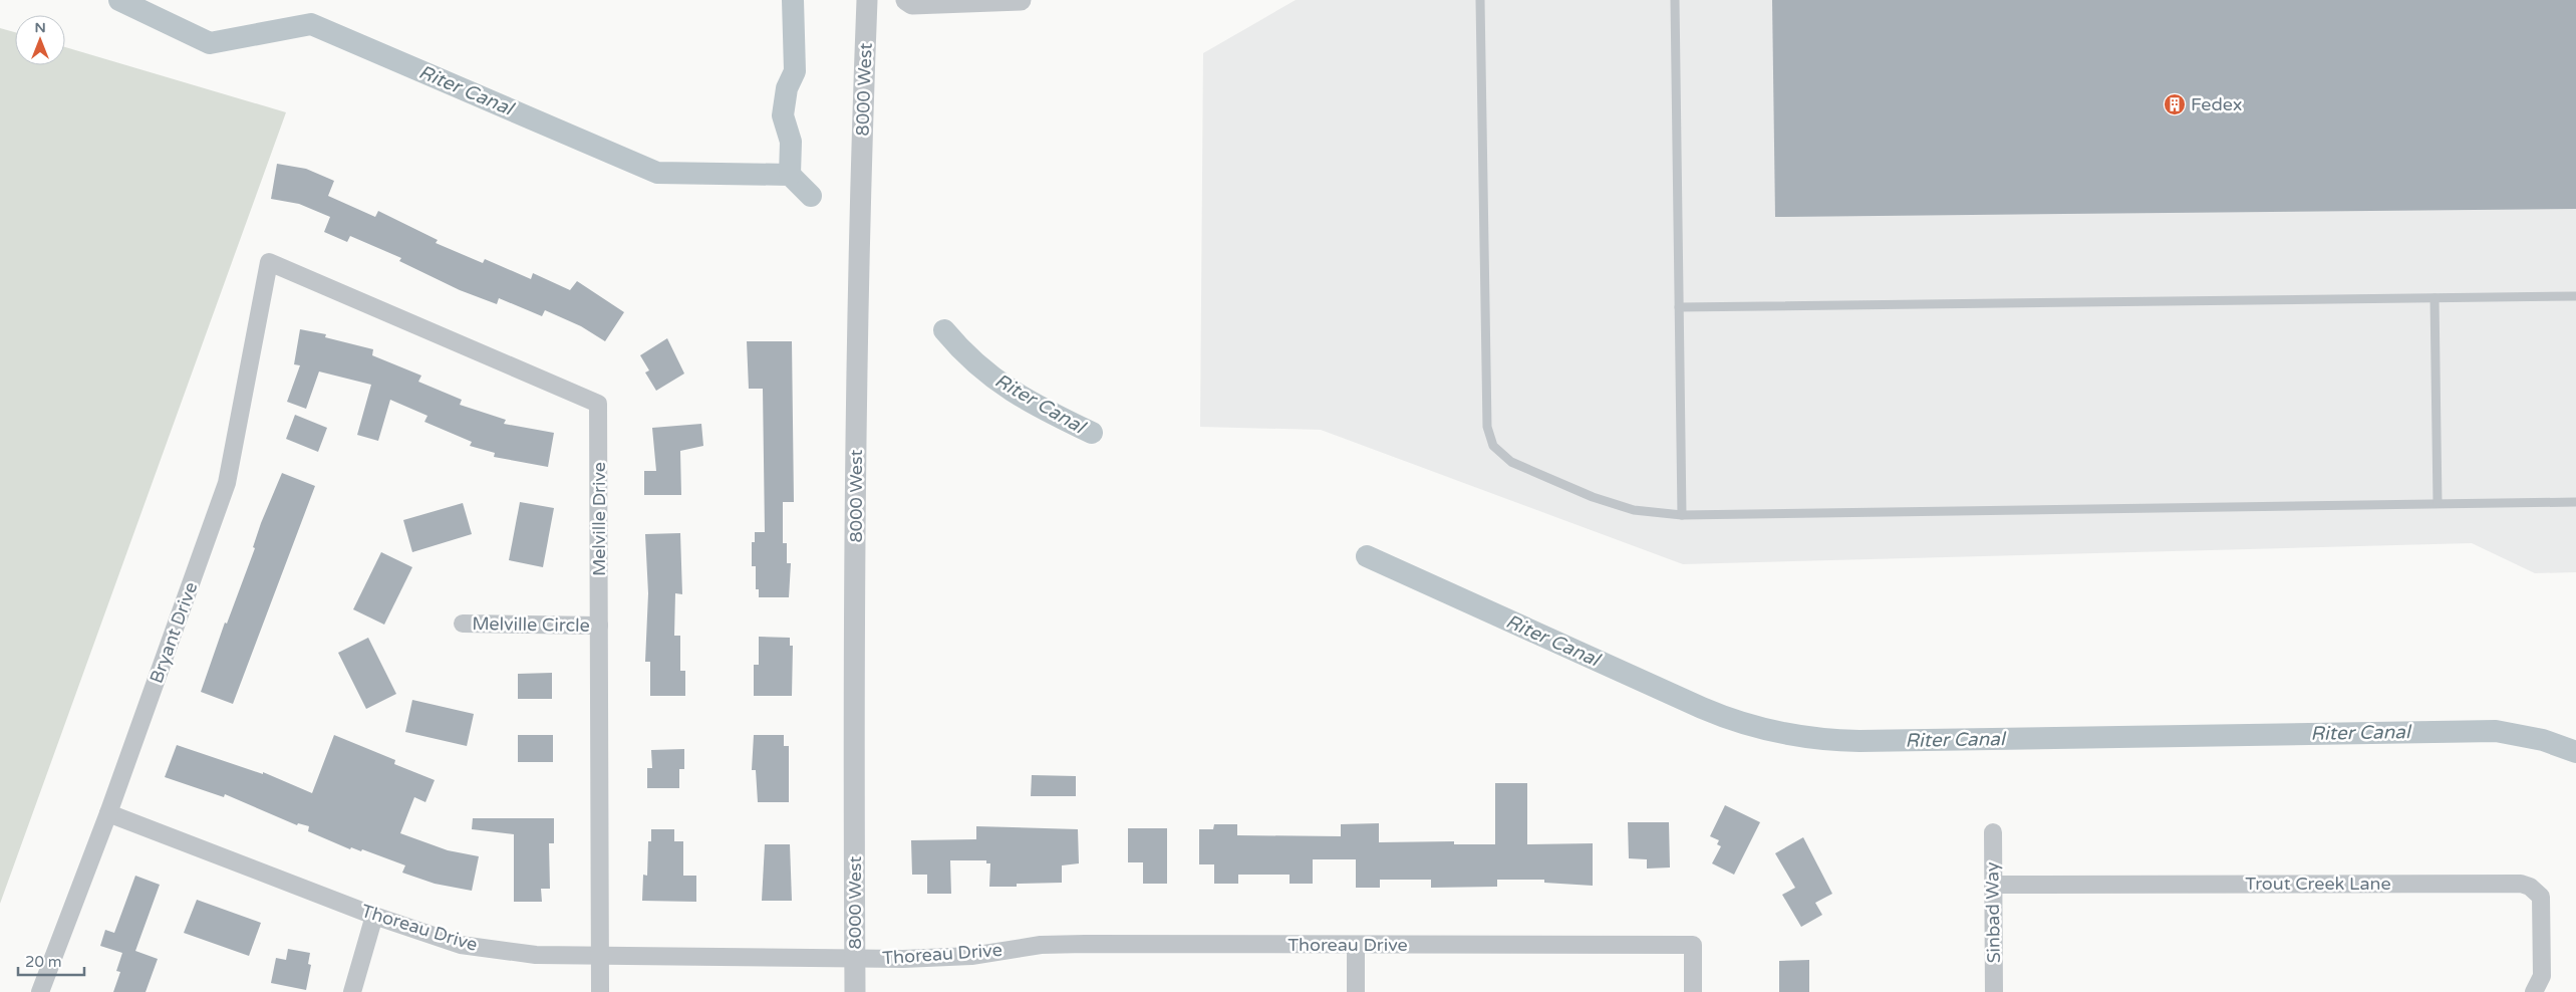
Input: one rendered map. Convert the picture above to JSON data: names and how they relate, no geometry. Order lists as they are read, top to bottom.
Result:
{
  "streets": {
    "street": [
      "8000 West",
      "Melville Drive",
      "Melville Circle",
      "Bryant Drive",
      "Trout Creek Lane",
      "Sinbad Way",
      "Thoreau Drive"
    ]
  },
  "crossings": [
    ["8000 West", "Thoreau Drive"],
    ["Melville Drive", "Melville Circle"],
    ["Melville Drive", "Bryant Drive"],
    ["Melville Drive", "Thoreau Drive"],
    ["Bryant Drive", "Thoreau Drive"],
    ["Trout Creek Lane", "Sinbad Way"]
  ],
  "water": ["Riter Canal"],
  "places": {
    "building": ["Fedex"]
  },
  "scale_bar": "20 m",
  "north": "top"
}
